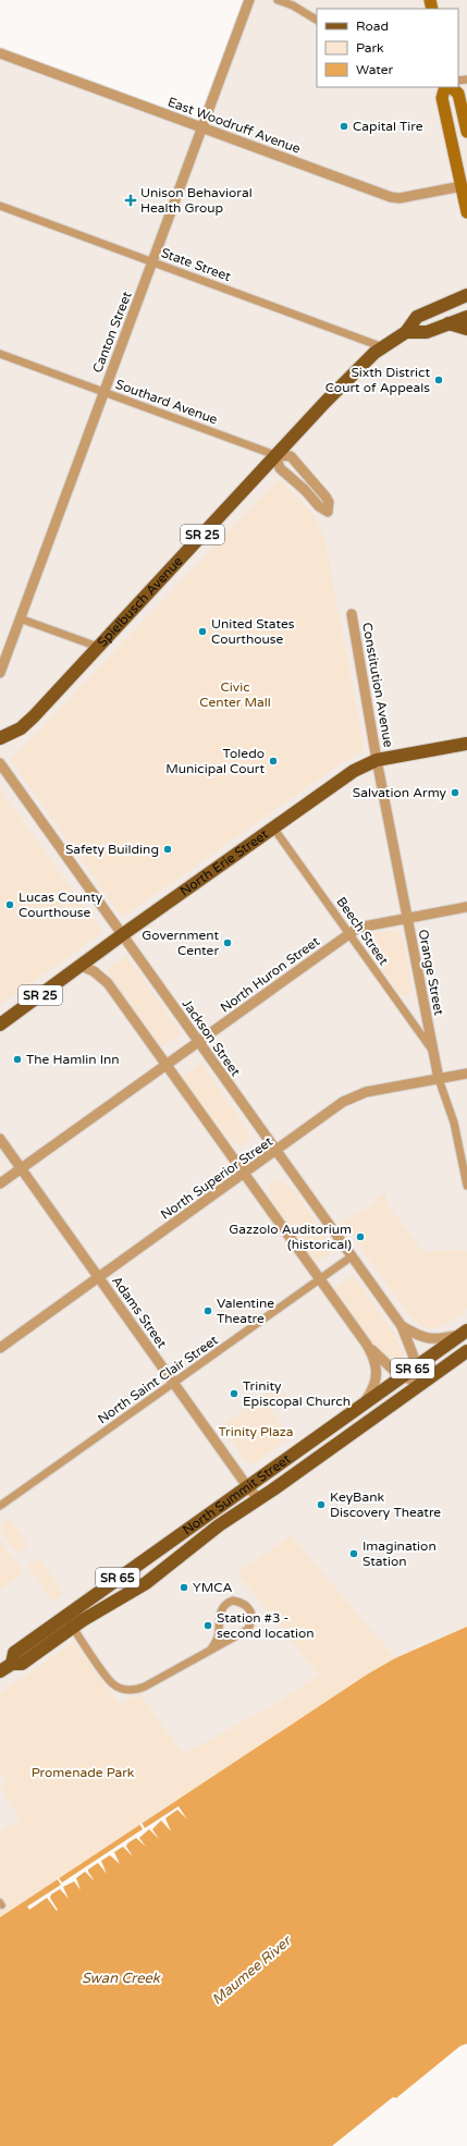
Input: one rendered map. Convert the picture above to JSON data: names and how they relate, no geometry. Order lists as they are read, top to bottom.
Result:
{
  "streets": {
    "main road": [
      "SR 25",
      "Spielbusch Avenue",
      "North Erie Street",
      "SR 65",
      "North Summit Street"
    ],
    "street": [
      "East Woodruff Avenue",
      "State Street",
      "Canton Street",
      "Southard Avenue",
      "Constitution Avenue",
      "Beech Street",
      "Orange Street",
      "North Huron Street",
      "Jackson Street",
      "North Superior Street",
      "Adams Street",
      "North Saint Clair Street"
    ]
  },
  "crossings": [
    ["East Woodruff Avenue", "Canton Street"],
    ["State Street", "Canton Street"],
    ["State Street", "Spielbusch Avenue"],
    ["Canton Street", "Southard Avenue"],
    ["Southard Avenue", "Spielbusch Avenue"],
    ["Constitution Avenue", "North Erie Street"],
    ["Constitution Avenue", "Orange Street"],
    ["North Erie Street", "Beech Street"],
    ["North Erie Street", "Orange Street"],
    ["North Erie Street", "Jackson Street"],
    ["Beech Street", "Orange Street"],
    ["Beech Street", "North Huron Street"],
    ["Orange Street", "North Huron Street"],
    ["Orange Street", "North Superior Street"],
    ["North Huron Street", "Jackson Street"],
    ["North Huron Street", "Adams Street"],
    ["Jackson Street", "North Superior Street"],
    ["Jackson Street", "North Saint Clair Street"],
    ["Jackson Street", "North Summit Street"],
    ["North Superior Street", "Adams Street"],
    ["Adams Street", "North Saint Clair Street"],
    ["Adams Street", "North Summit Street"]
  ],
  "water": ["Maumee River", "Swan Creek"],
  "parks": ["Civic Center Mall", "Trinity Plaza", "Promenade Park"],
  "places": {
    "other": [
      "Capital Tire",
      "Sixth District Court of Appeals",
      "United States Courthouse",
      "Toledo Municipal Court",
      "Salvation Army",
      "Safety Building",
      "Lucas County Courthouse",
      "Government Center",
      "The Hamlin Inn",
      "Gazzolo Auditorium (historical)",
      "Valentine Theatre",
      "Trinity Episcopal Church",
      "KeyBank Discovery Theatre",
      "Imagination Station",
      "YMCA",
      "Station #3 - second location"
    ],
    "health": ["Unison Behavioral Health Group"]
  },
  "legend": ["Road", "Park", "Water"]
}
